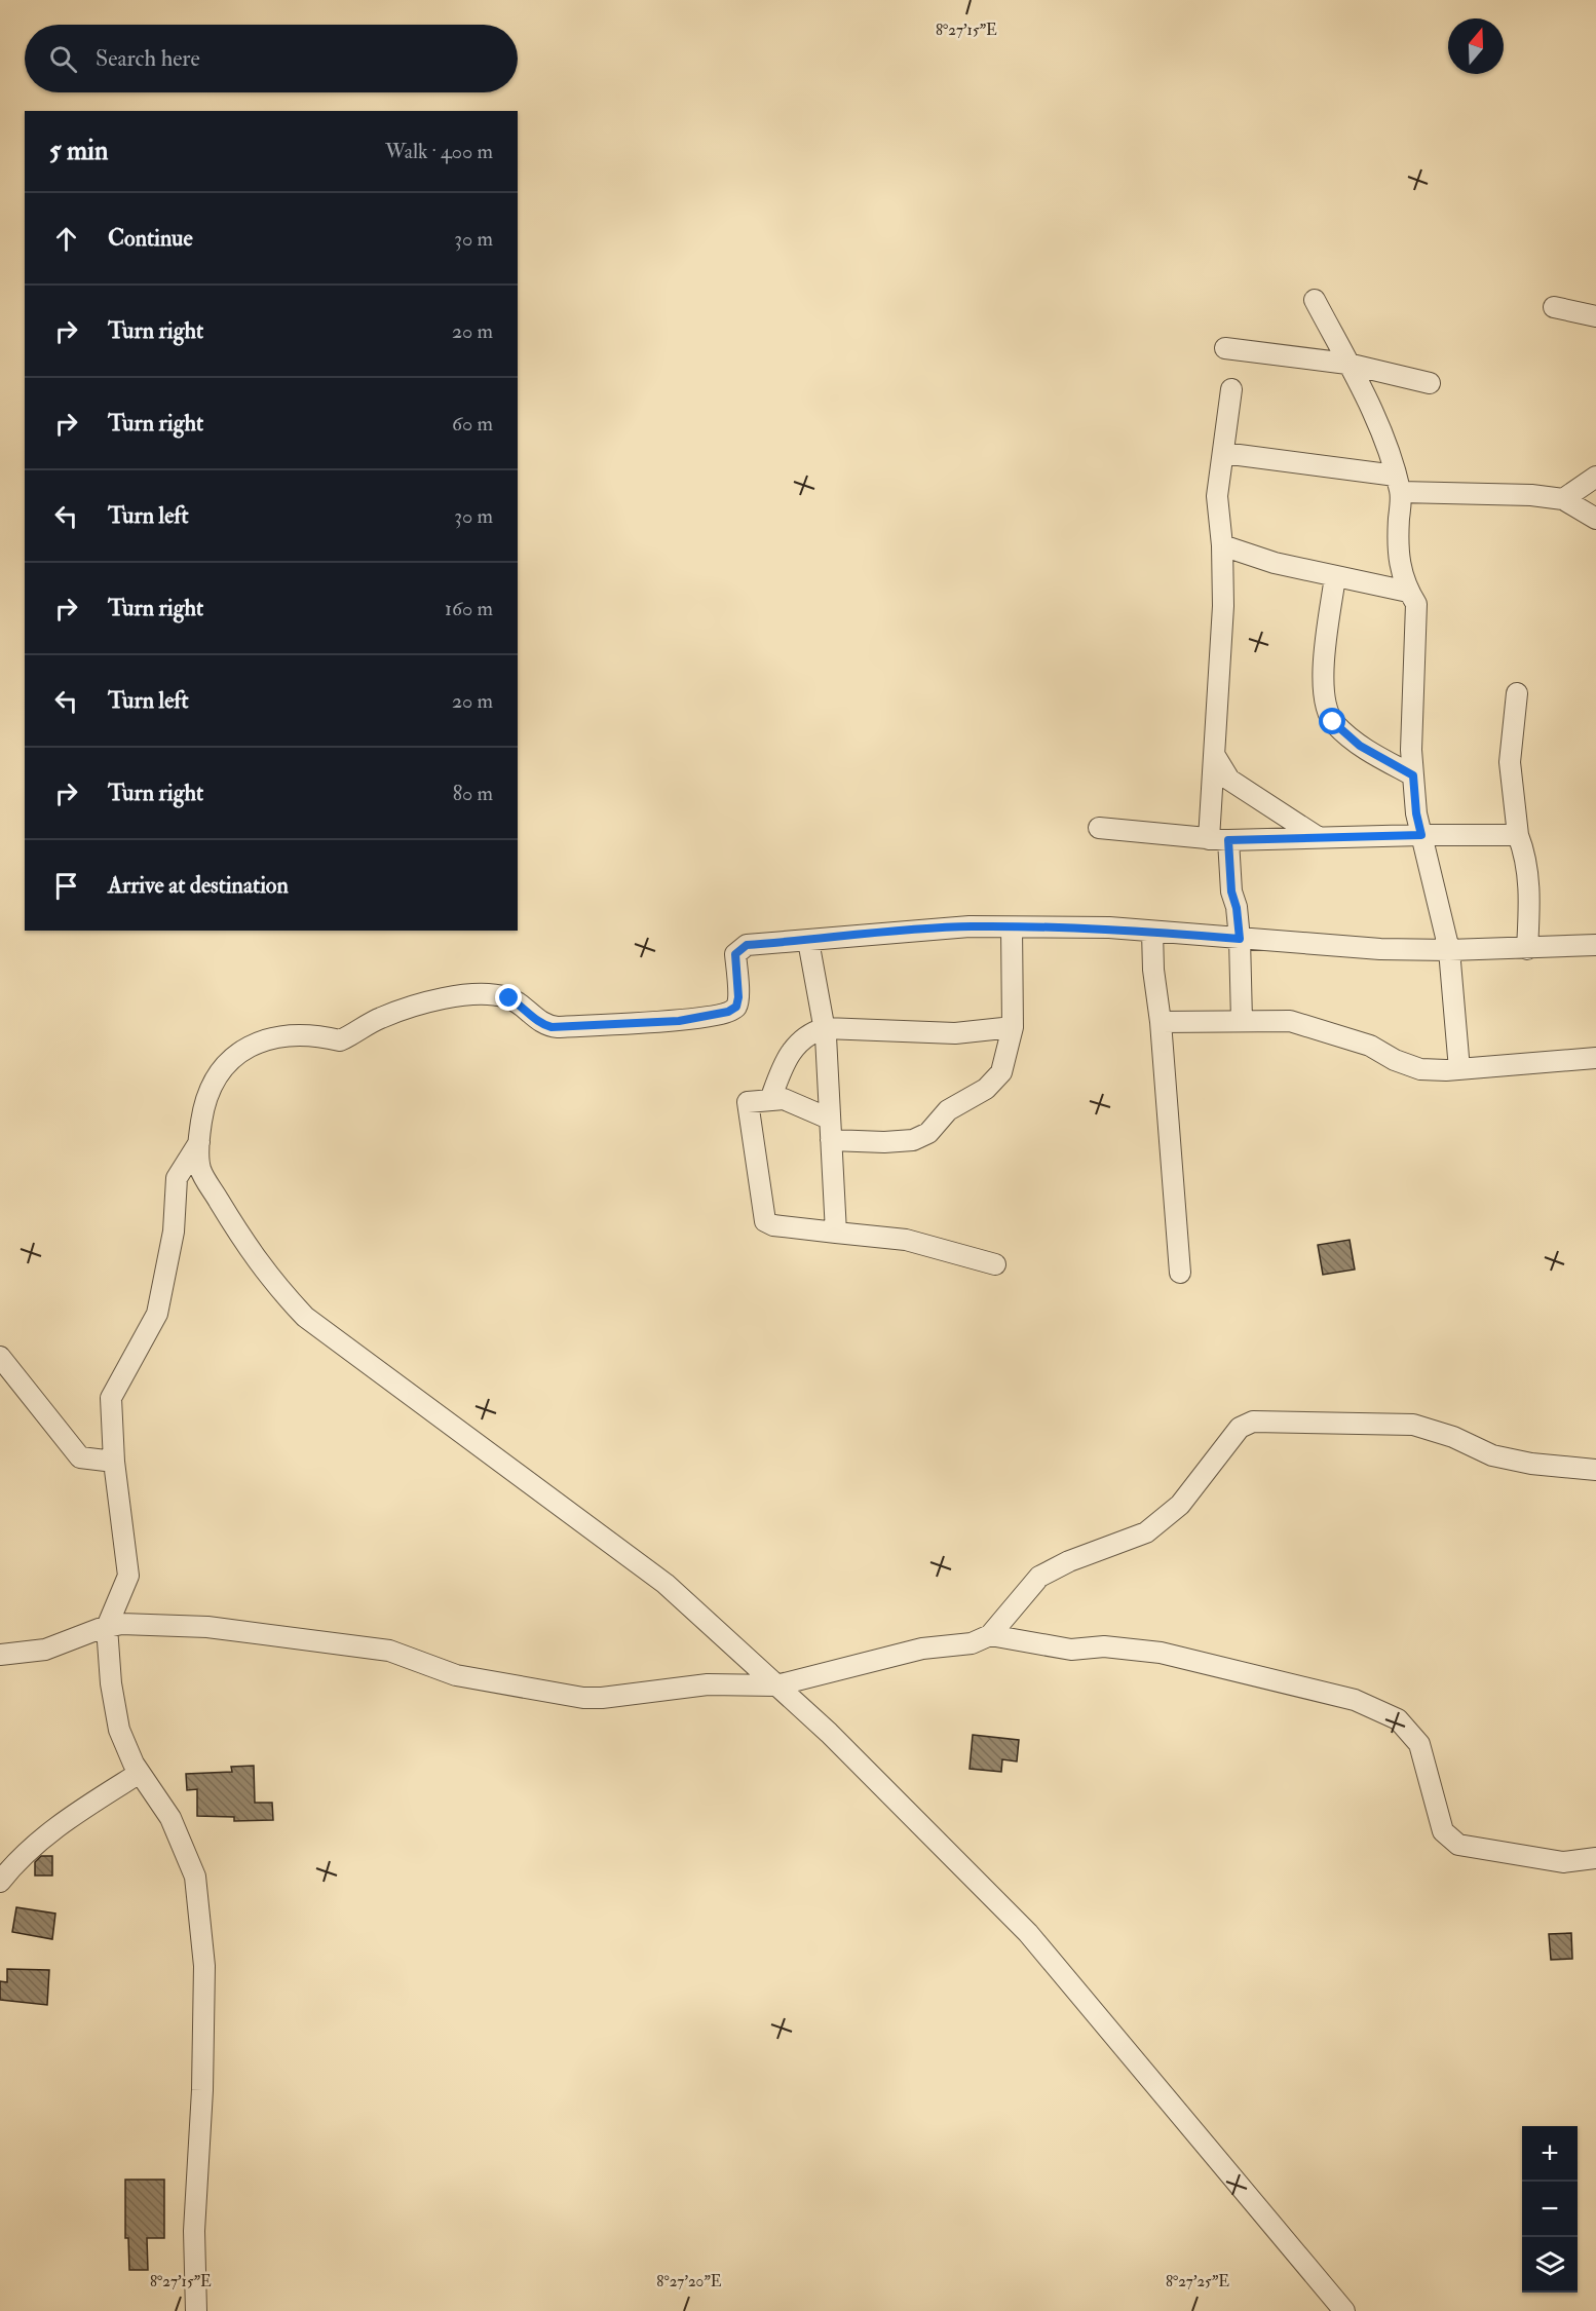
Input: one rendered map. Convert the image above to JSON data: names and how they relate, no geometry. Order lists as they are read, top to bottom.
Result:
{
  "north": "top",
  "page": {
    "search": "Search here",
    "heading": ["5 min", "Walk · 400 m"],
    "list": [
      ["Continue", "30 m"],
      ["Turn right", "20 m"],
      ["Turn right", "60 m"],
      ["Turn left", "30 m"],
      ["Turn right", "160 m"],
      ["Turn left", "20 m"],
      ["Turn right", "80 m"],
      "Arrive at destination"
    ],
    "map_buttons": ["+", "−"]
  },
  "coordinates": ["8°27'15\"E", "8°27'20\"E", "8°27'25\"E"]
}
